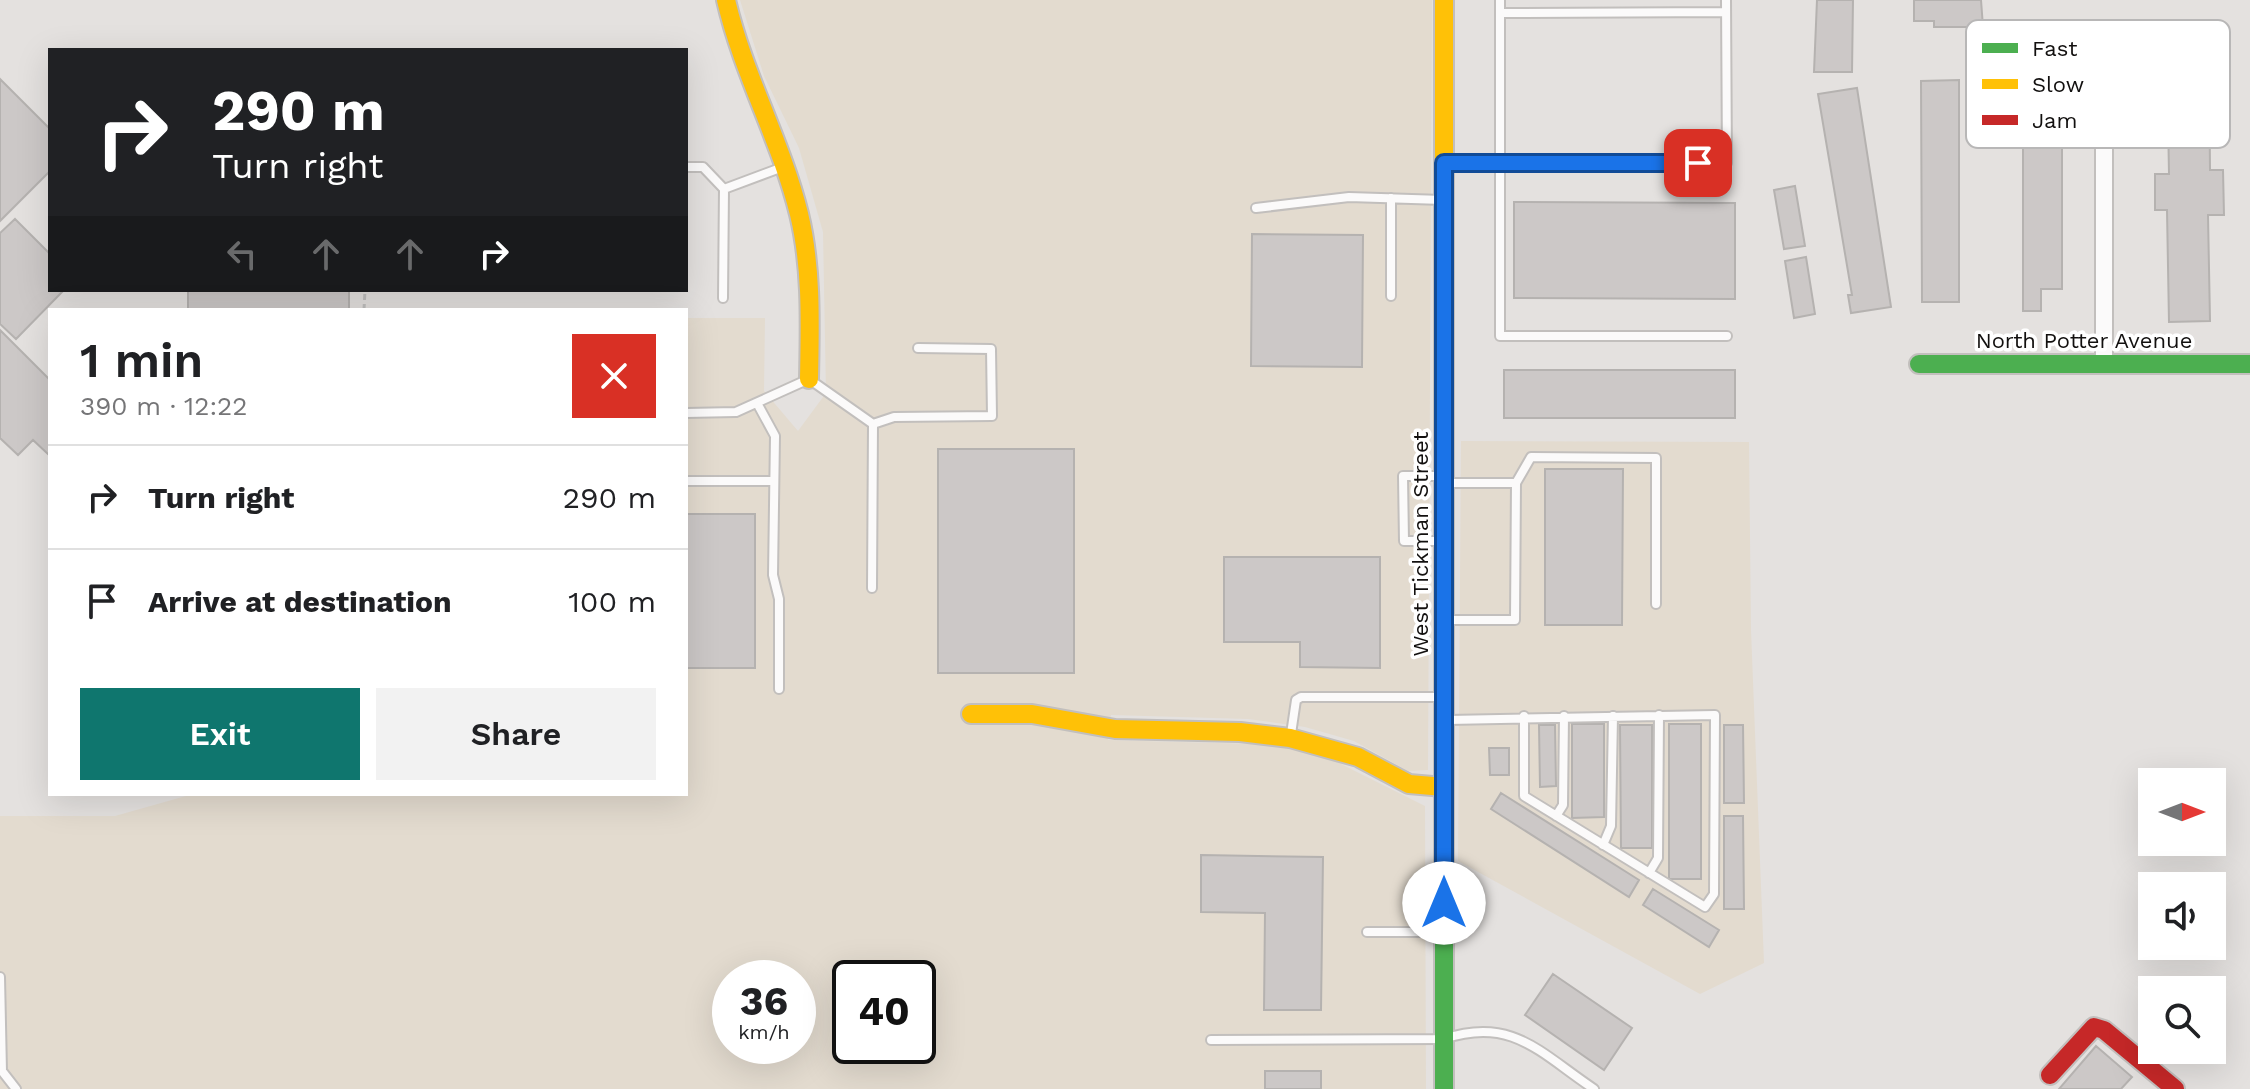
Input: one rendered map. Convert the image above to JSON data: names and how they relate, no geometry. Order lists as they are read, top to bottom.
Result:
{
  "streets": {
    "street": ["North Potter Avenue", "West Tickman Street"]
  },
  "legend": ["Fast", "Slow", "Jam"],
  "north": "right",
  "page": {
    "turn": ["290 m", "Turn right"],
    "heading": ["1 min", "390 m · 12:22"],
    "list": [
      {
        "name": "Turn right",
        "value": "290 m"
      },
      {
        "name": "Arrive at destination",
        "value": "100 m"
      }
    ],
    "buttons": ["Exit", "Share"],
    "speed": "36 km/h",
    "limit": "40"
  }
}
